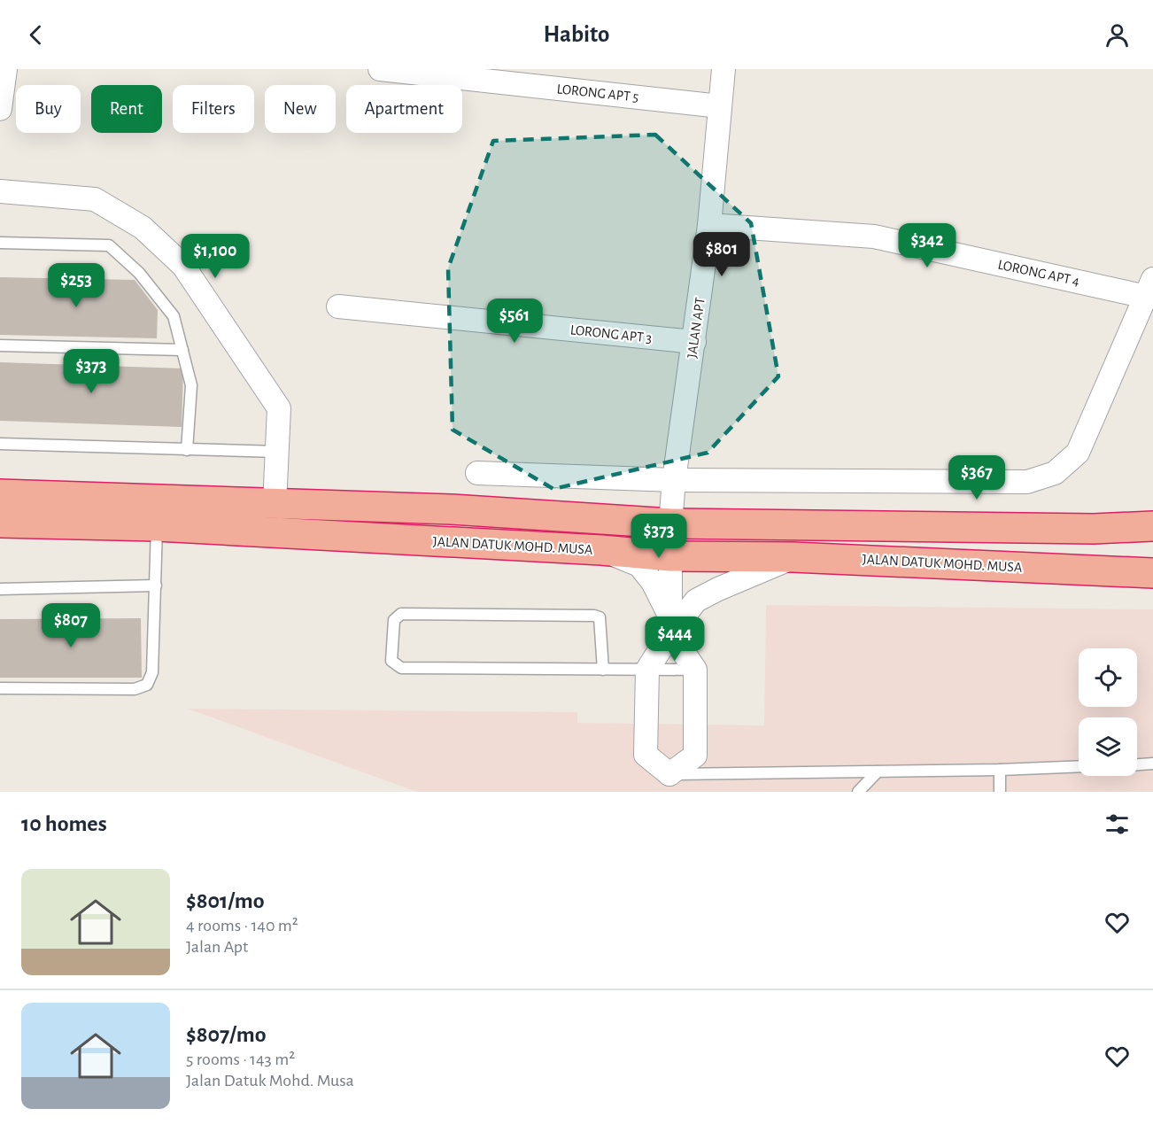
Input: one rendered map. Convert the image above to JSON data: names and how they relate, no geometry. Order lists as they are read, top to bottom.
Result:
{
  "streets": {
    "highway": ["JALAN DATUK MOHD. MUSA"],
    "street": [
      "LORONG APT 5",
      "LORONG APT 4",
      "JALAN APT",
      "LORONG APT 3"
    ]
  },
  "crossings": [
    ["LORONG APT 5", "JALAN APT"],
    ["LORONG APT 4", "JALAN APT"],
    ["JALAN APT", "LORONG APT 3"]
  ],
  "page": {
    "header": "Habito",
    "chip": [
      "Buy",
      "Rent",
      "Filters",
      "New",
      "Apartment"
    ],
    "price": [
      "$342",
      "$801",
      "$1,100",
      "$253",
      "$561",
      "$373",
      "$367",
      "$373",
      "$807",
      "$444"
    ],
    "heading": "10 homes",
    "list": [
      {
        "name": "$801/mo",
        "note": "4 rooms · 140 m² · Jalan Apt"
      },
      {
        "name": "$807/mo",
        "note": "5 rooms · 143 m² · Jalan Datuk Mohd. Musa"
      }
    ]
  }
}
